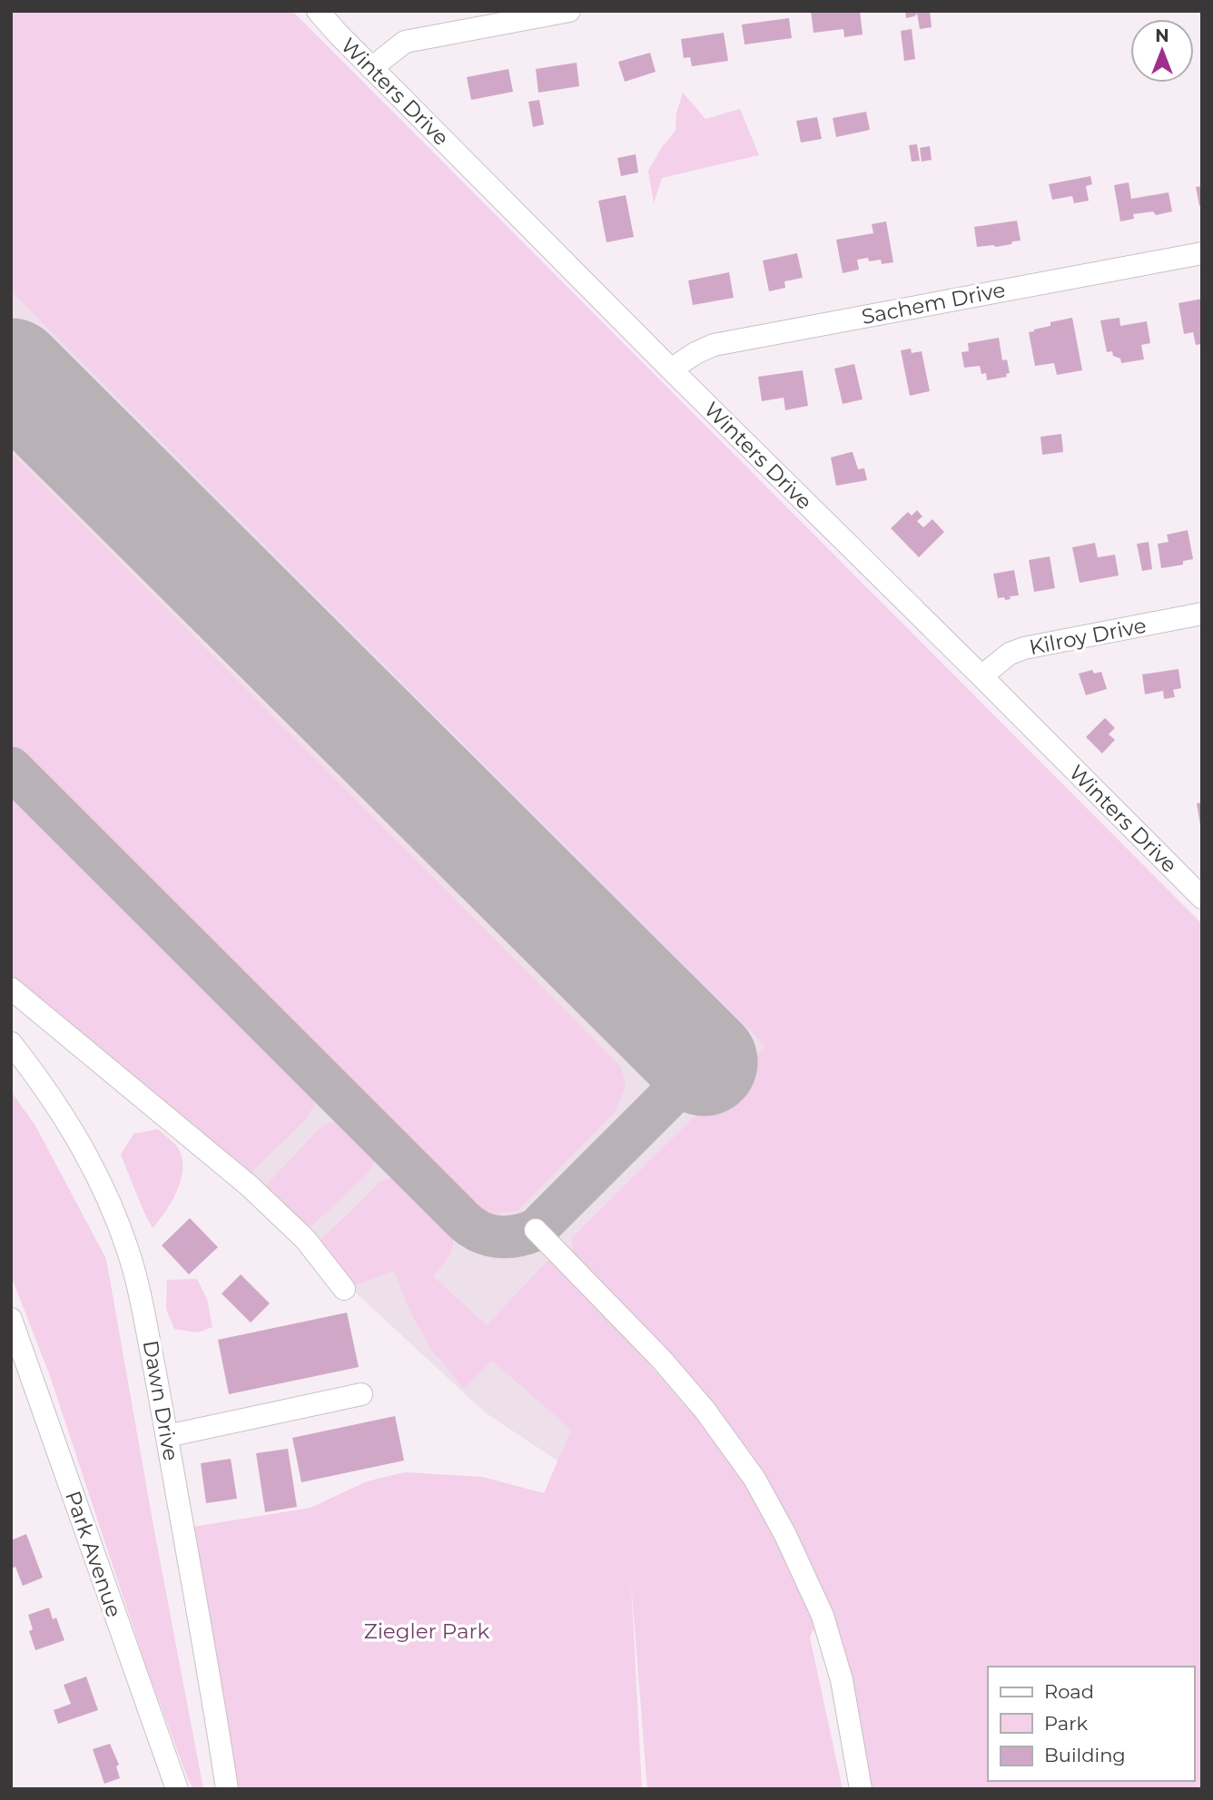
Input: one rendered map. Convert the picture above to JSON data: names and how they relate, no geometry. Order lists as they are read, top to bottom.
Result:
{
  "streets": {
    "street": [
      "Winters Drive",
      "Sachem Drive",
      "Kilroy Drive",
      "Dawn Drive",
      "Park Avenue"
    ]
  },
  "crossings": [
    ["Winters Drive", "Sachem Drive"],
    ["Winters Drive", "Kilroy Drive"]
  ],
  "parks": ["Ziegler Park"],
  "legend": ["Road", "Park", "Building"],
  "north": "top"
}
